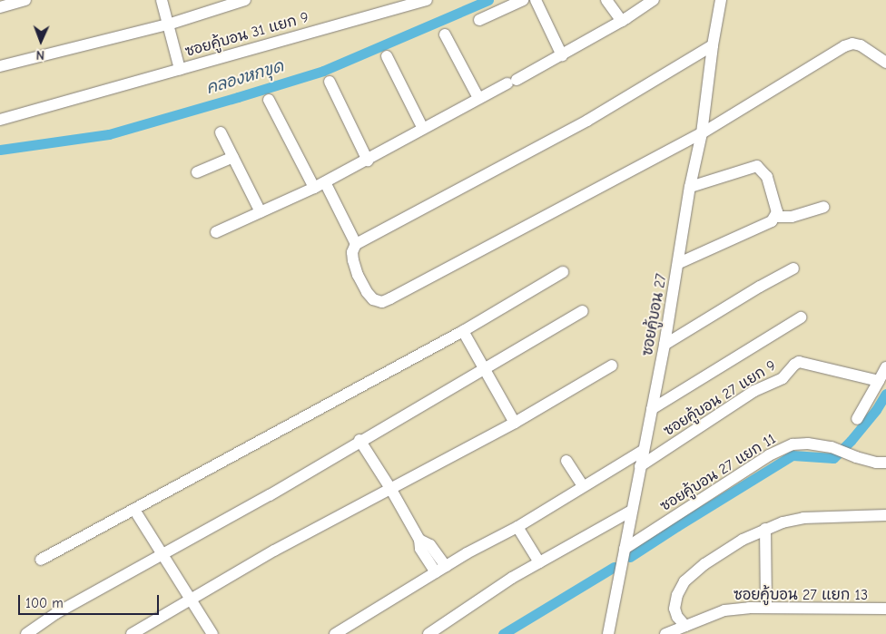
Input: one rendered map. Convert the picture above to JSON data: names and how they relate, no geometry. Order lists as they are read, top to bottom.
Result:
{
  "streets": {
    "street": [
      "ซอยคู้บอน 31 แยก 9",
      "ซอยคู้บอน 27",
      "ซอยคู้บอน 27 แยก 9",
      "ซอยคู้บอน 27 แยก 11",
      "ซอยคู้บอน 27 แยก 13"
    ]
  },
  "crossings": [
    ["ซอยคู้บอน 27", "ซอยคู้บอน 27 แยก 9"],
    ["ซอยคู้บอน 27", "ซอยคู้บอน 27 แยก 11"]
  ],
  "water": ["คลองหกขุด"],
  "scale_bar": "100 m",
  "north": "bottom"
}
